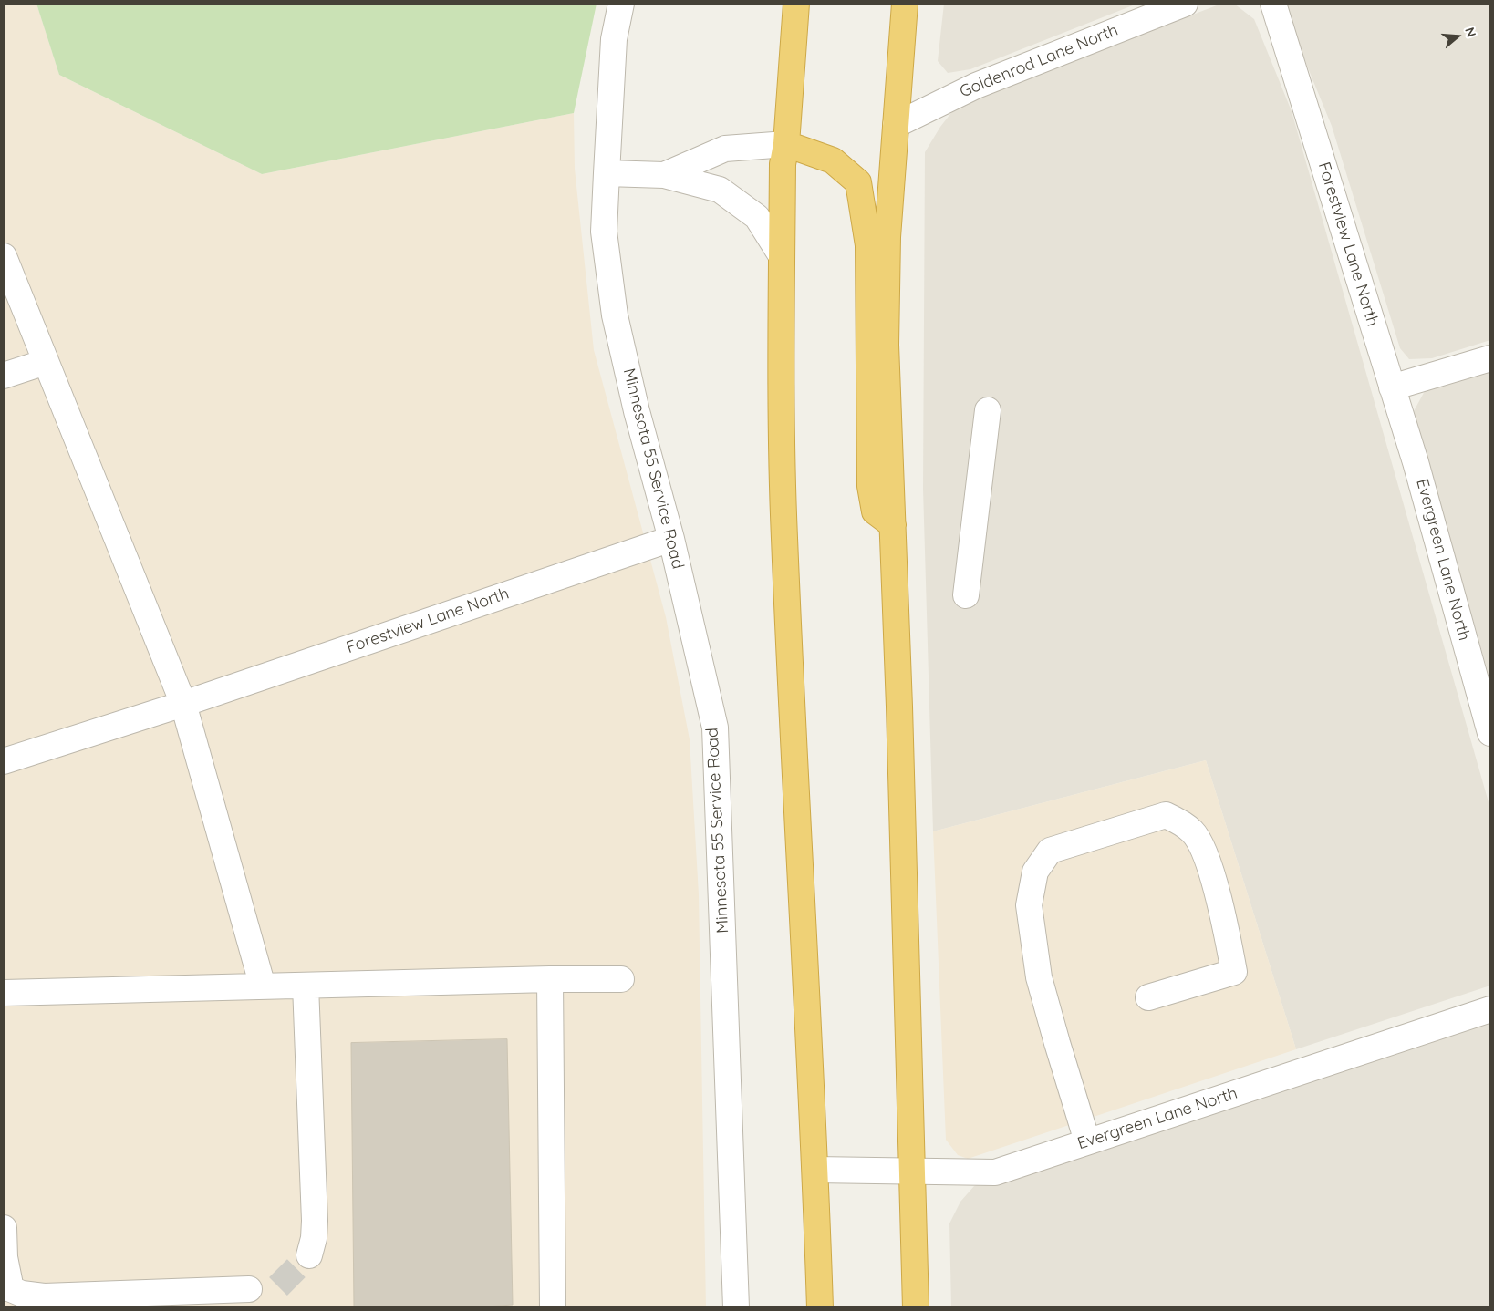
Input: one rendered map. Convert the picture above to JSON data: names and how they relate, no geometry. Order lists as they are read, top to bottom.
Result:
{
  "streets": {
    "street": [
      "Goldenrod Lane North",
      "Forestview Lane North",
      "Minnesota 55 Service Road",
      "Evergreen Lane North"
    ]
  },
  "crossings": [
    ["Forestview Lane North", "Minnesota 55 Service Road"],
    ["Forestview Lane North", "Evergreen Lane North"]
  ],
  "north": "right"
}
